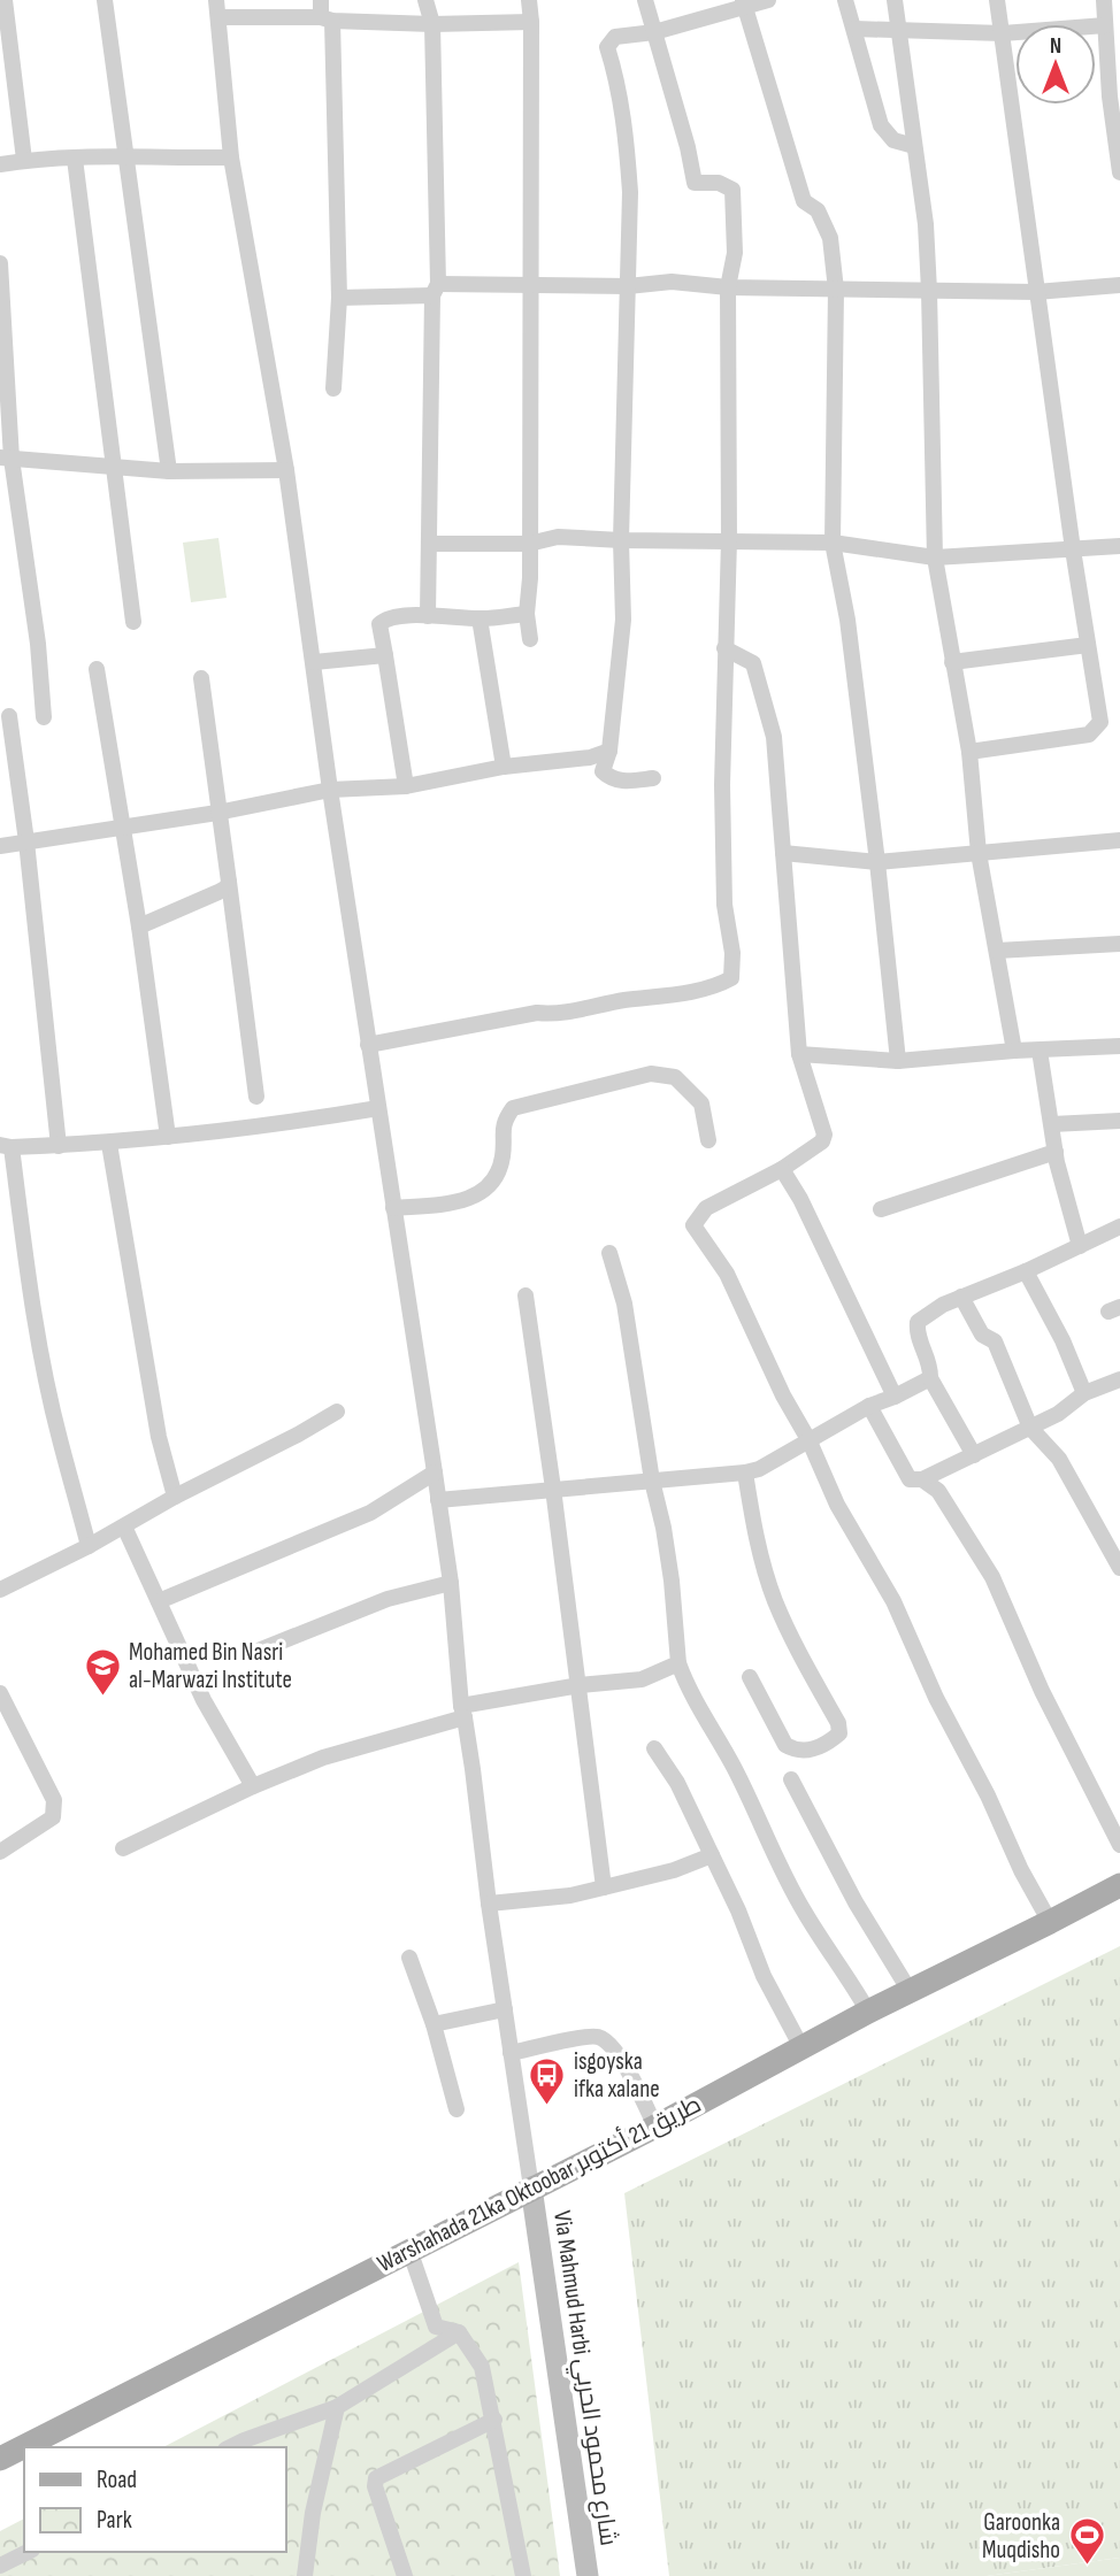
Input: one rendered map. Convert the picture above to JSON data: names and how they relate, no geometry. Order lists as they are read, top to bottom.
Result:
{
  "streets": {
    "main road": ["Warshahada 21ka Oktoobar طريق 21 أكتوبر"],
    "street": ["Via Mahmud Harbi شارع محمود الحربي"]
  },
  "crossings": [
    ["Warshahada 21ka Oktoobar طريق 21 أكتوبر", "Via Mahmud Harbi شارع محمود الحربي"]
  ],
  "places": {
    "school or university": ["Mohamed Bin Nasri al-Marwazi Institute"],
    "bus stop": ["isgoyska ifka xalane"],
    "sports": ["Garoonka Muqdisho"]
  },
  "legend": ["Road", "Park"],
  "north": "top"
}
